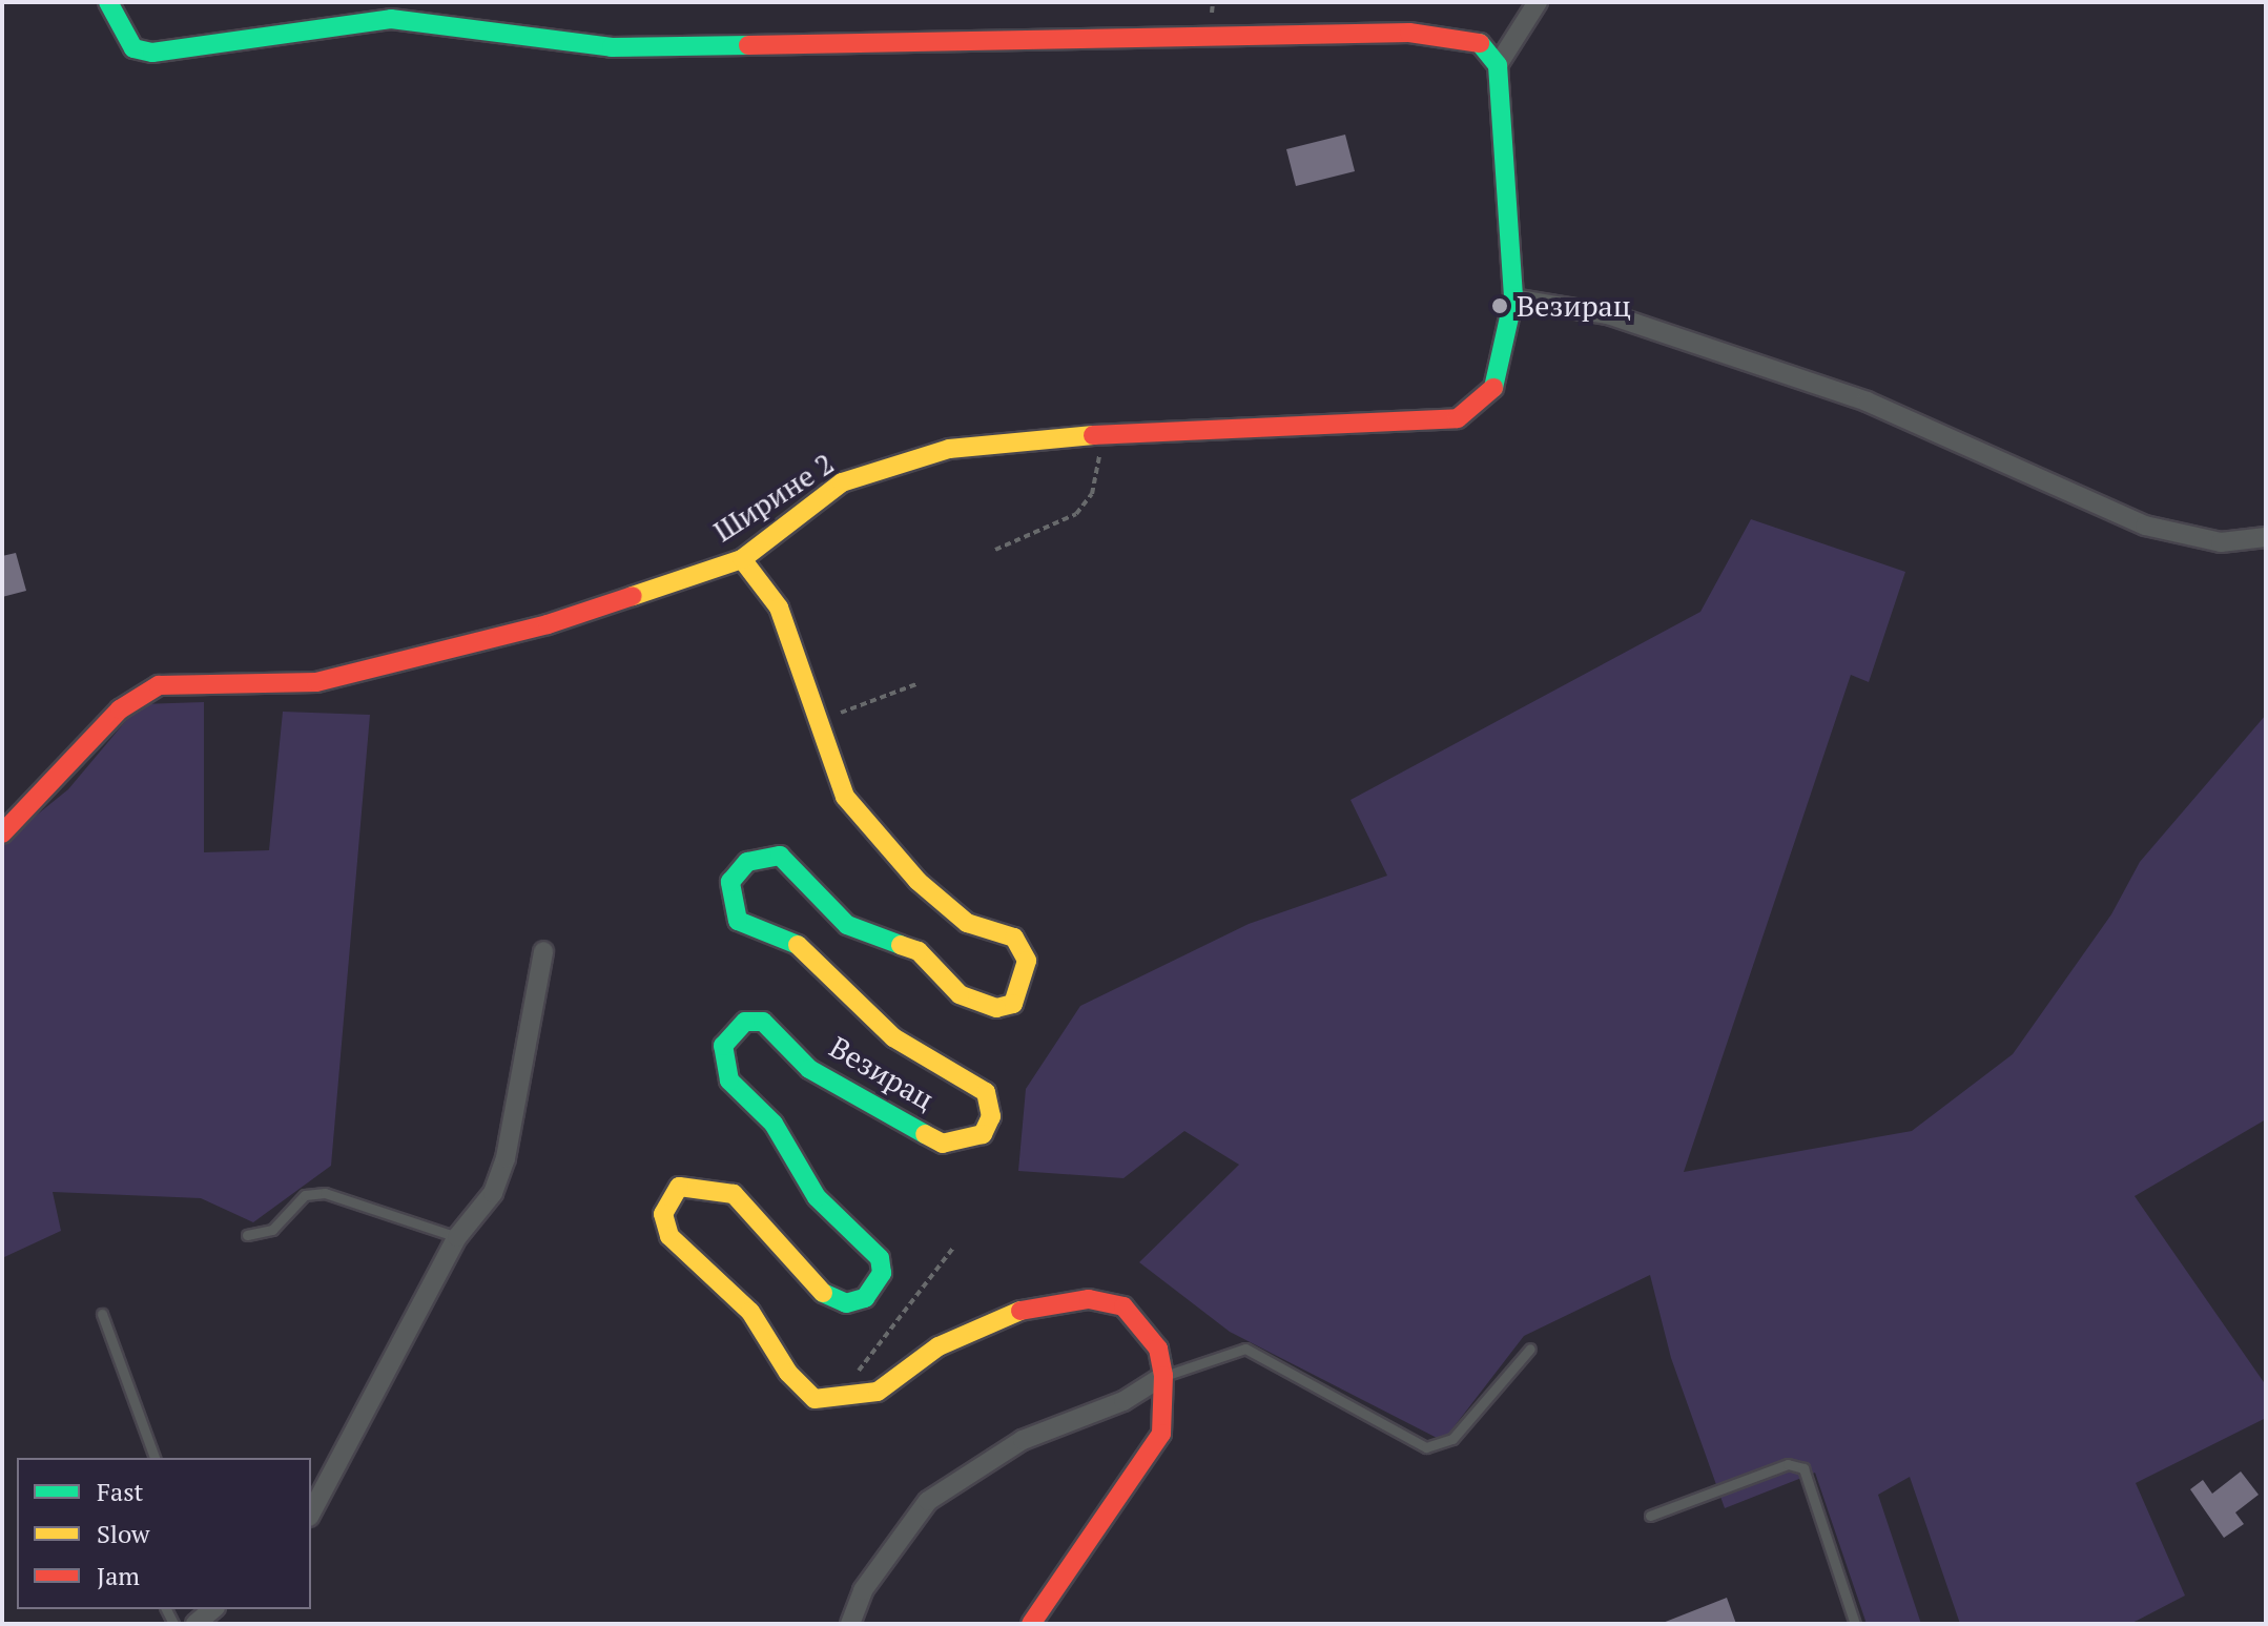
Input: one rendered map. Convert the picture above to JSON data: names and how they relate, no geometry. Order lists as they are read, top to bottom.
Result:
{
  "streets": {
    "street": ["Ширине 2", "Везирац"]
  },
  "crossings": [
    ["Ширине 2", "Везирац"]
  ],
  "places": ["Везирац"],
  "legend": ["Fast", "Slow", "Jam"]
}
